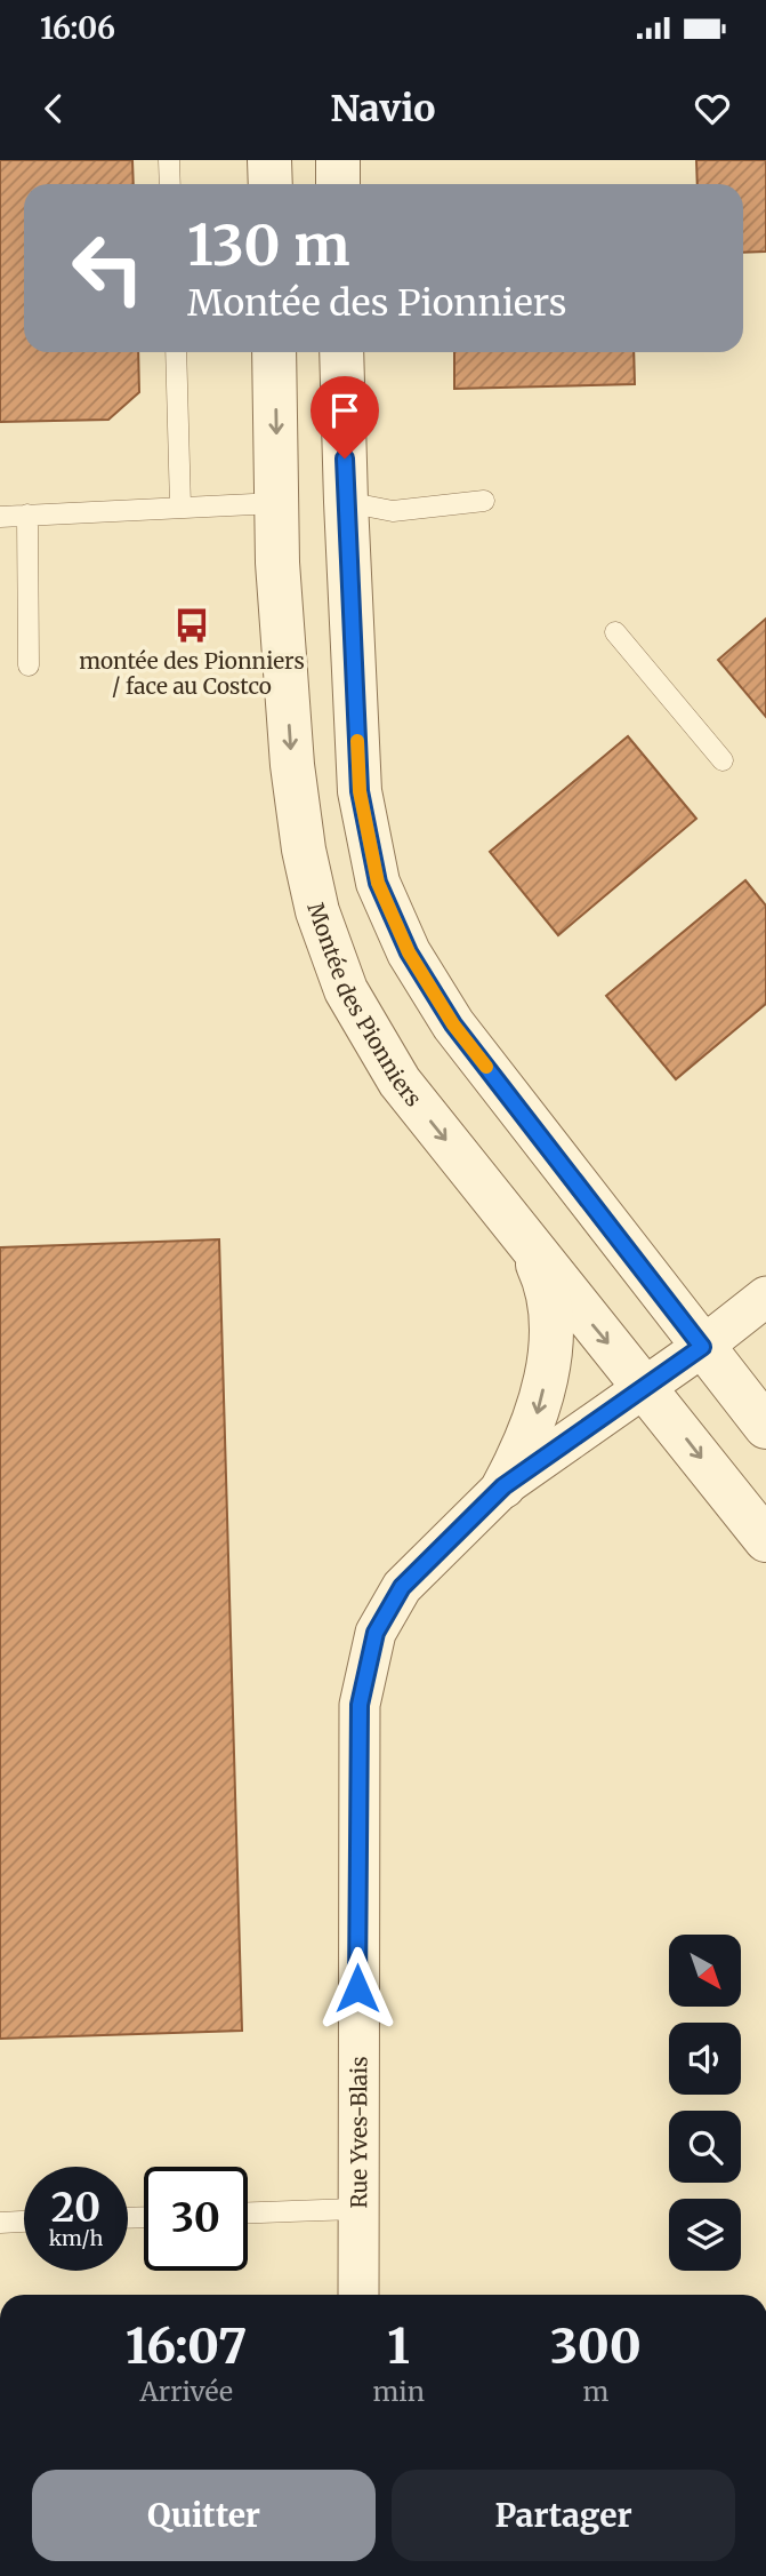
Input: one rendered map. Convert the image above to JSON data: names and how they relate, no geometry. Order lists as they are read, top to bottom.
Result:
{
  "streets": {
    "street": ["Montée des Pionniers", "Rue Yves-Blais"]
  },
  "crossings": [
    ["Montée des Pionniers", "Rue Yves-Blais"]
  ],
  "places": {
    "bus stop": ["montée des Pionniers / face au Costco"]
  },
  "north": "bottom right",
  "page": {
    "status": "16:06",
    "header": "Navio",
    "turn": ["130 m", "Montée des Pionniers"],
    "speed": "20 km/h",
    "limit": "30",
    "eta": [
      "16:07",
      "Arrivée",
      "1",
      "min",
      "300",
      "m"
    ],
    "buttons": ["Quitter", "Partager"]
  }
}
